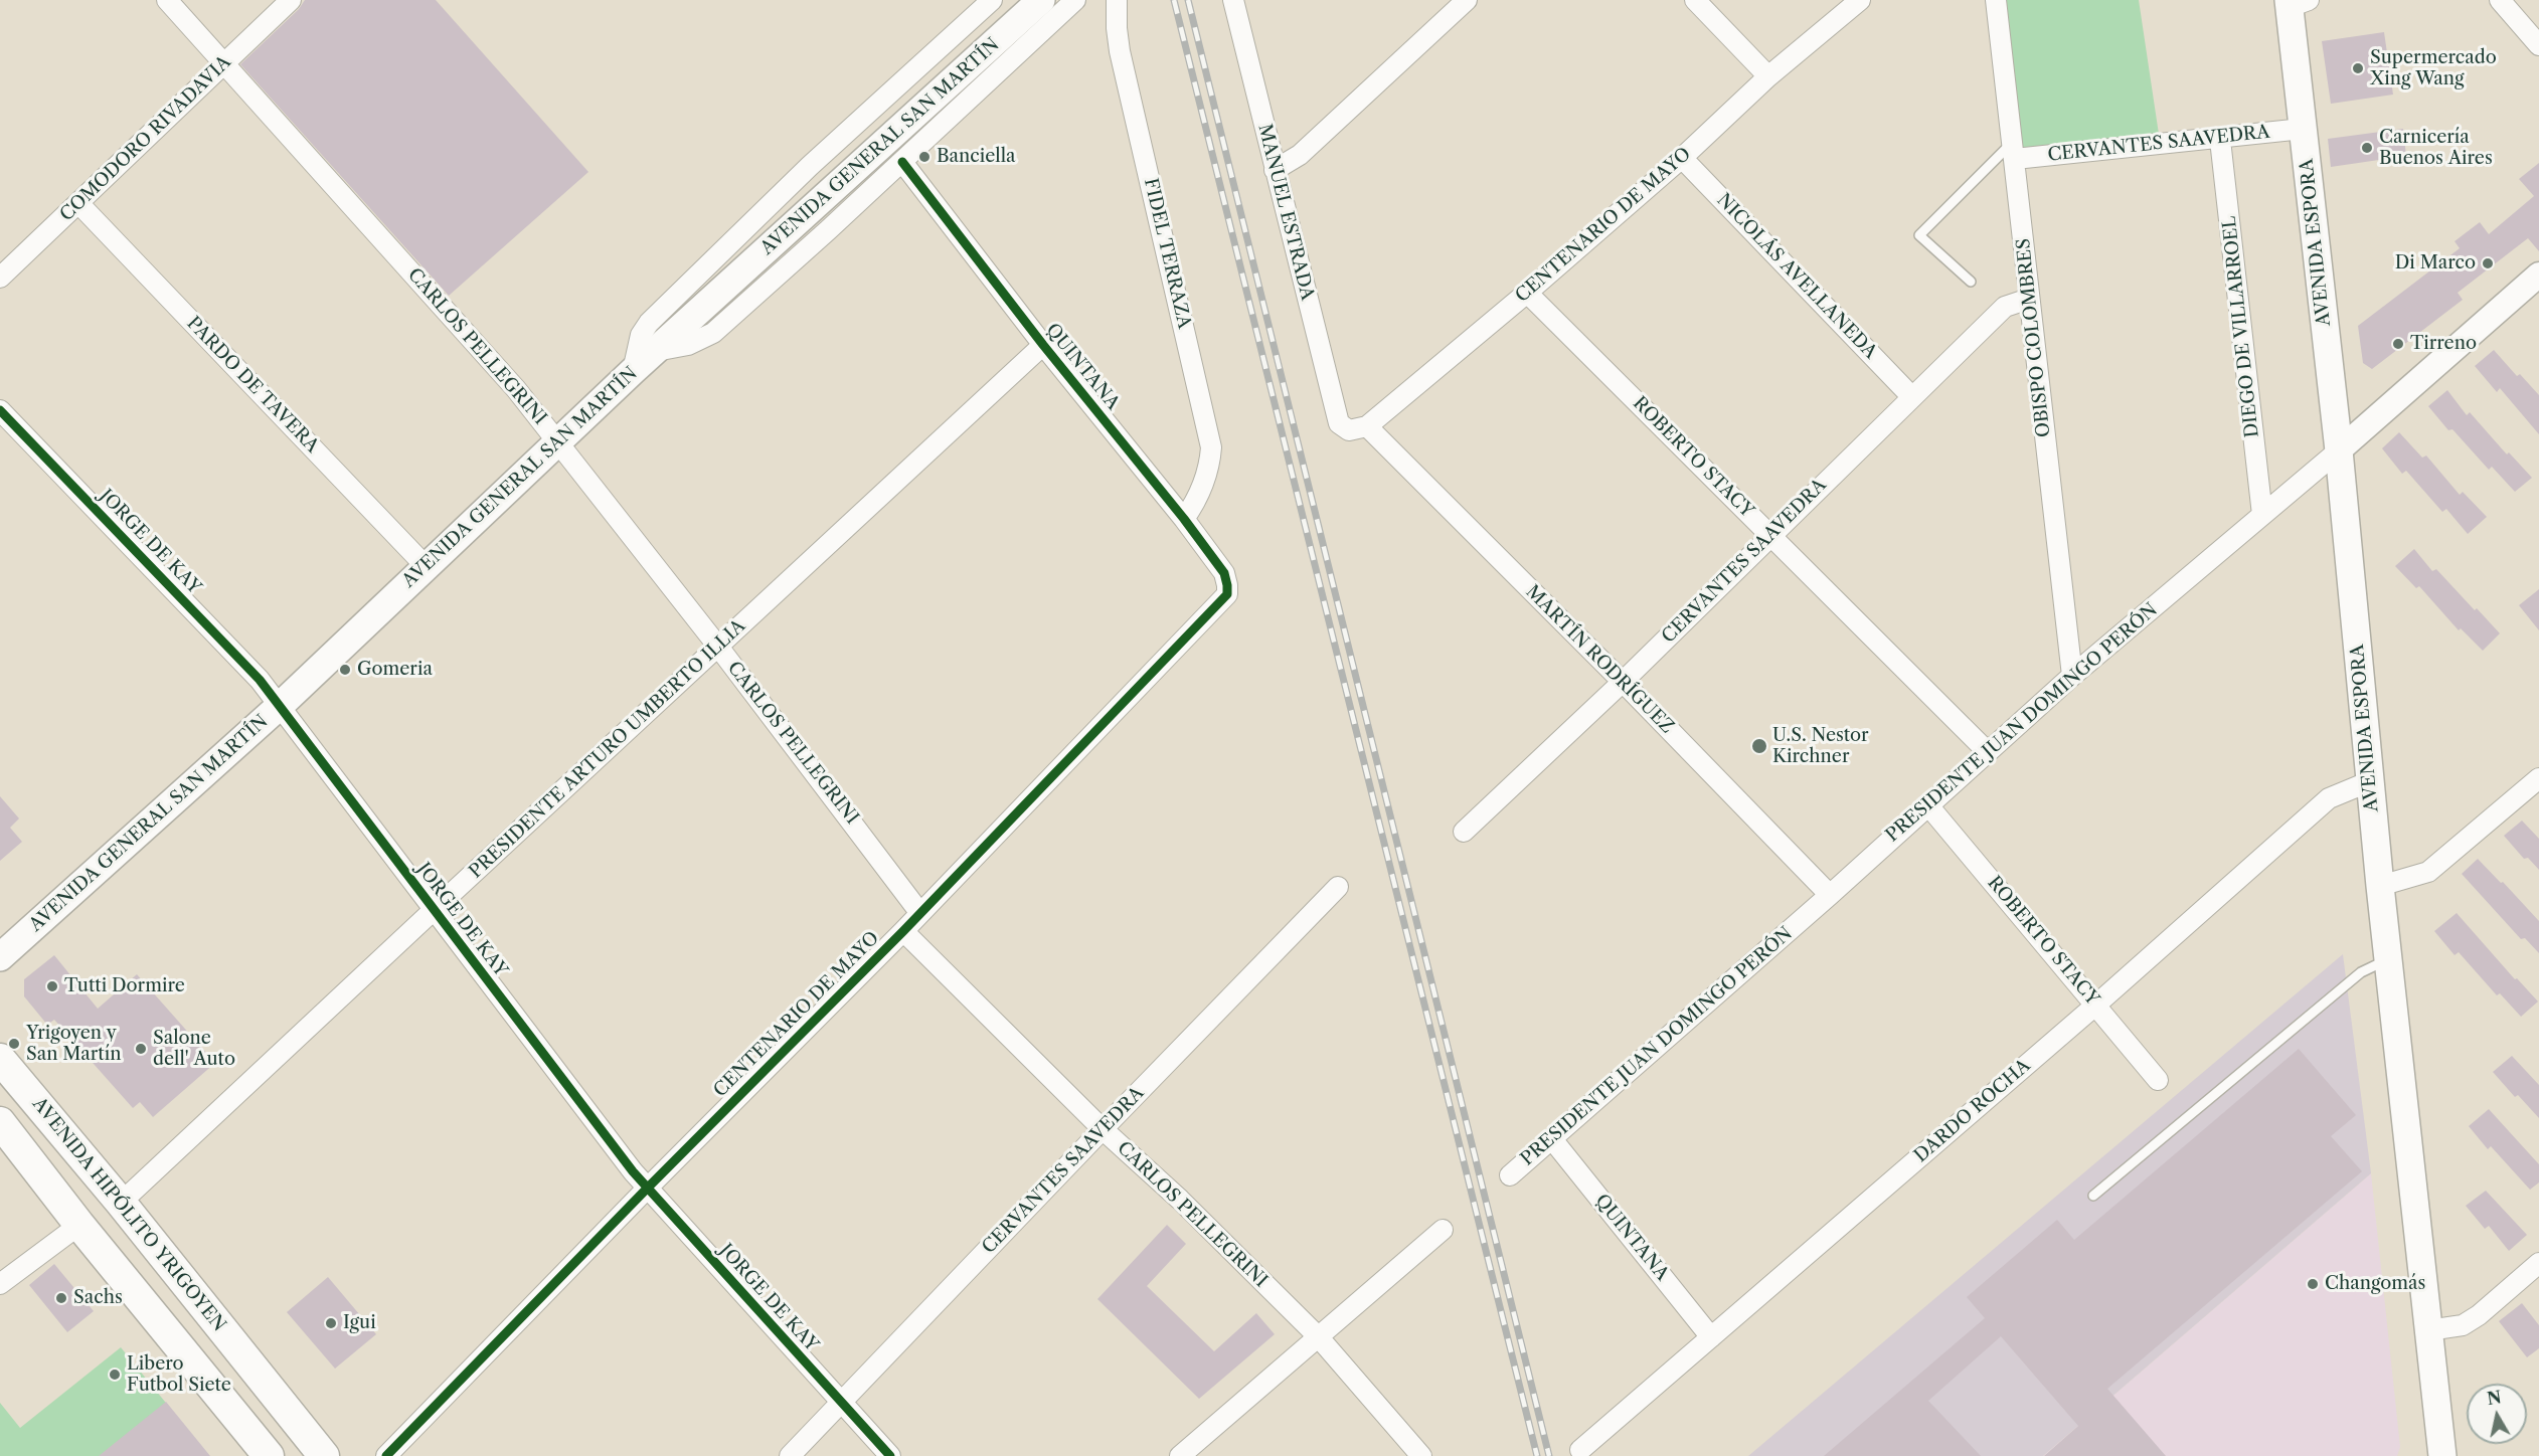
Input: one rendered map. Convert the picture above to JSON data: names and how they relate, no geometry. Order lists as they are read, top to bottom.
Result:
{
  "streets": {
    "main road": ["AVENIDA GENERAL SAN MARTÍN", "AVENIDA ESPORA", "AVENIDA HIPÓLITO YRIGOYEN"],
    "street": [
      "COMODORO RIVADAVIA",
      "CERVANTES SAAVEDRA",
      "MANUEL ESTRADA",
      "CENTENARIO DE MAYO",
      "FIDEL TERRAZA",
      "NICOLÁS AVELLANEDA",
      "DIEGO DE VILLARROEL",
      "OBISPO COLOMBRES",
      "CARLOS PELLEGRINI",
      "QUINTANA",
      "PARDO DE TAVERA",
      "ROBERTO STACY",
      "JORGE DE KAY",
      "MARTÍN RODRÍGUEZ",
      "PRESIDENTE JUAN DOMINGO PERÓN",
      "PRESIDENTE ARTURO UMBERTO ILLIA",
      "DARDO ROCHA"
    ]
  },
  "crossings": [
    ["COMODORO RIVADAVIA", "CARLOS PELLEGRINI"],
    ["COMODORO RIVADAVIA", "PARDO DE TAVERA"],
    ["CERVANTES SAAVEDRA", "AVENIDA ESPORA"],
    ["CERVANTES SAAVEDRA", "NICOLÁS AVELLANEDA"],
    ["CERVANTES SAAVEDRA", "DIEGO DE VILLARROEL"],
    ["CERVANTES SAAVEDRA", "OBISPO COLOMBRES"],
    ["CERVANTES SAAVEDRA", "CARLOS PELLEGRINI"],
    ["CERVANTES SAAVEDRA", "ROBERTO STACY"],
    ["CERVANTES SAAVEDRA", "JORGE DE KAY"],
    ["CERVANTES SAAVEDRA", "MARTÍN RODRÍGUEZ"],
    ["AVENIDA GENERAL SAN MARTÍN", "CARLOS PELLEGRINI"],
    ["AVENIDA GENERAL SAN MARTÍN", "PARDO DE TAVERA"],
    ["AVENIDA GENERAL SAN MARTÍN", "JORGE DE KAY"],
    ["MANUEL ESTRADA", "CENTENARIO DE MAYO"],
    ["MANUEL ESTRADA", "MARTÍN RODRÍGUEZ"],
    ["CENTENARIO DE MAYO", "NICOLÁS AVELLANEDA"],
    ["CENTENARIO DE MAYO", "CARLOS PELLEGRINI"],
    ["CENTENARIO DE MAYO", "QUINTANA"],
    ["CENTENARIO DE MAYO", "ROBERTO STACY"],
    ["CENTENARIO DE MAYO", "JORGE DE KAY"],
    ["CENTENARIO DE MAYO", "MARTÍN RODRÍGUEZ"],
    ["AVENIDA ESPORA", "PRESIDENTE JUAN DOMINGO PERÓN"],
    ["AVENIDA ESPORA", "DARDO ROCHA"],
    ["FIDEL TERRAZA", "QUINTANA"],
    ["DIEGO DE VILLARROEL", "PRESIDENTE JUAN DOMINGO PERÓN"],
    ["OBISPO COLOMBRES", "PRESIDENTE JUAN DOMINGO PERÓN"],
    ["CARLOS PELLEGRINI", "PRESIDENTE ARTURO UMBERTO ILLIA"],
    ["QUINTANA", "PRESIDENTE JUAN DOMINGO PERÓN"],
    ["QUINTANA", "PRESIDENTE ARTURO UMBERTO ILLIA"],
    ["QUINTANA", "DARDO ROCHA"],
    ["ROBERTO STACY", "PRESIDENTE JUAN DOMINGO PERÓN"],
    ["ROBERTO STACY", "DARDO ROCHA"],
    ["JORGE DE KAY", "PRESIDENTE ARTURO UMBERTO ILLIA"],
    ["MARTÍN RODRÍGUEZ", "PRESIDENTE JUAN DOMINGO PERÓN"],
    ["PRESIDENTE ARTURO UMBERTO ILLIA", "AVENIDA HIPÓLITO YRIGOYEN"]
  ],
  "places": [
    "Supermercado Xing Wang",
    "Carnicería Buenos Aires",
    "Banciella",
    "Di Marco",
    "Tirreno",
    "Gomeria",
    "U.S. Nestor Kirchner",
    "Tutti Dormire",
    "Yrigoyen y San Martín",
    "Salone dell' Auto",
    "Changomás",
    "Sachs",
    "Igui",
    "Libero Futbol Siete"
  ],
  "north": "top"
}
